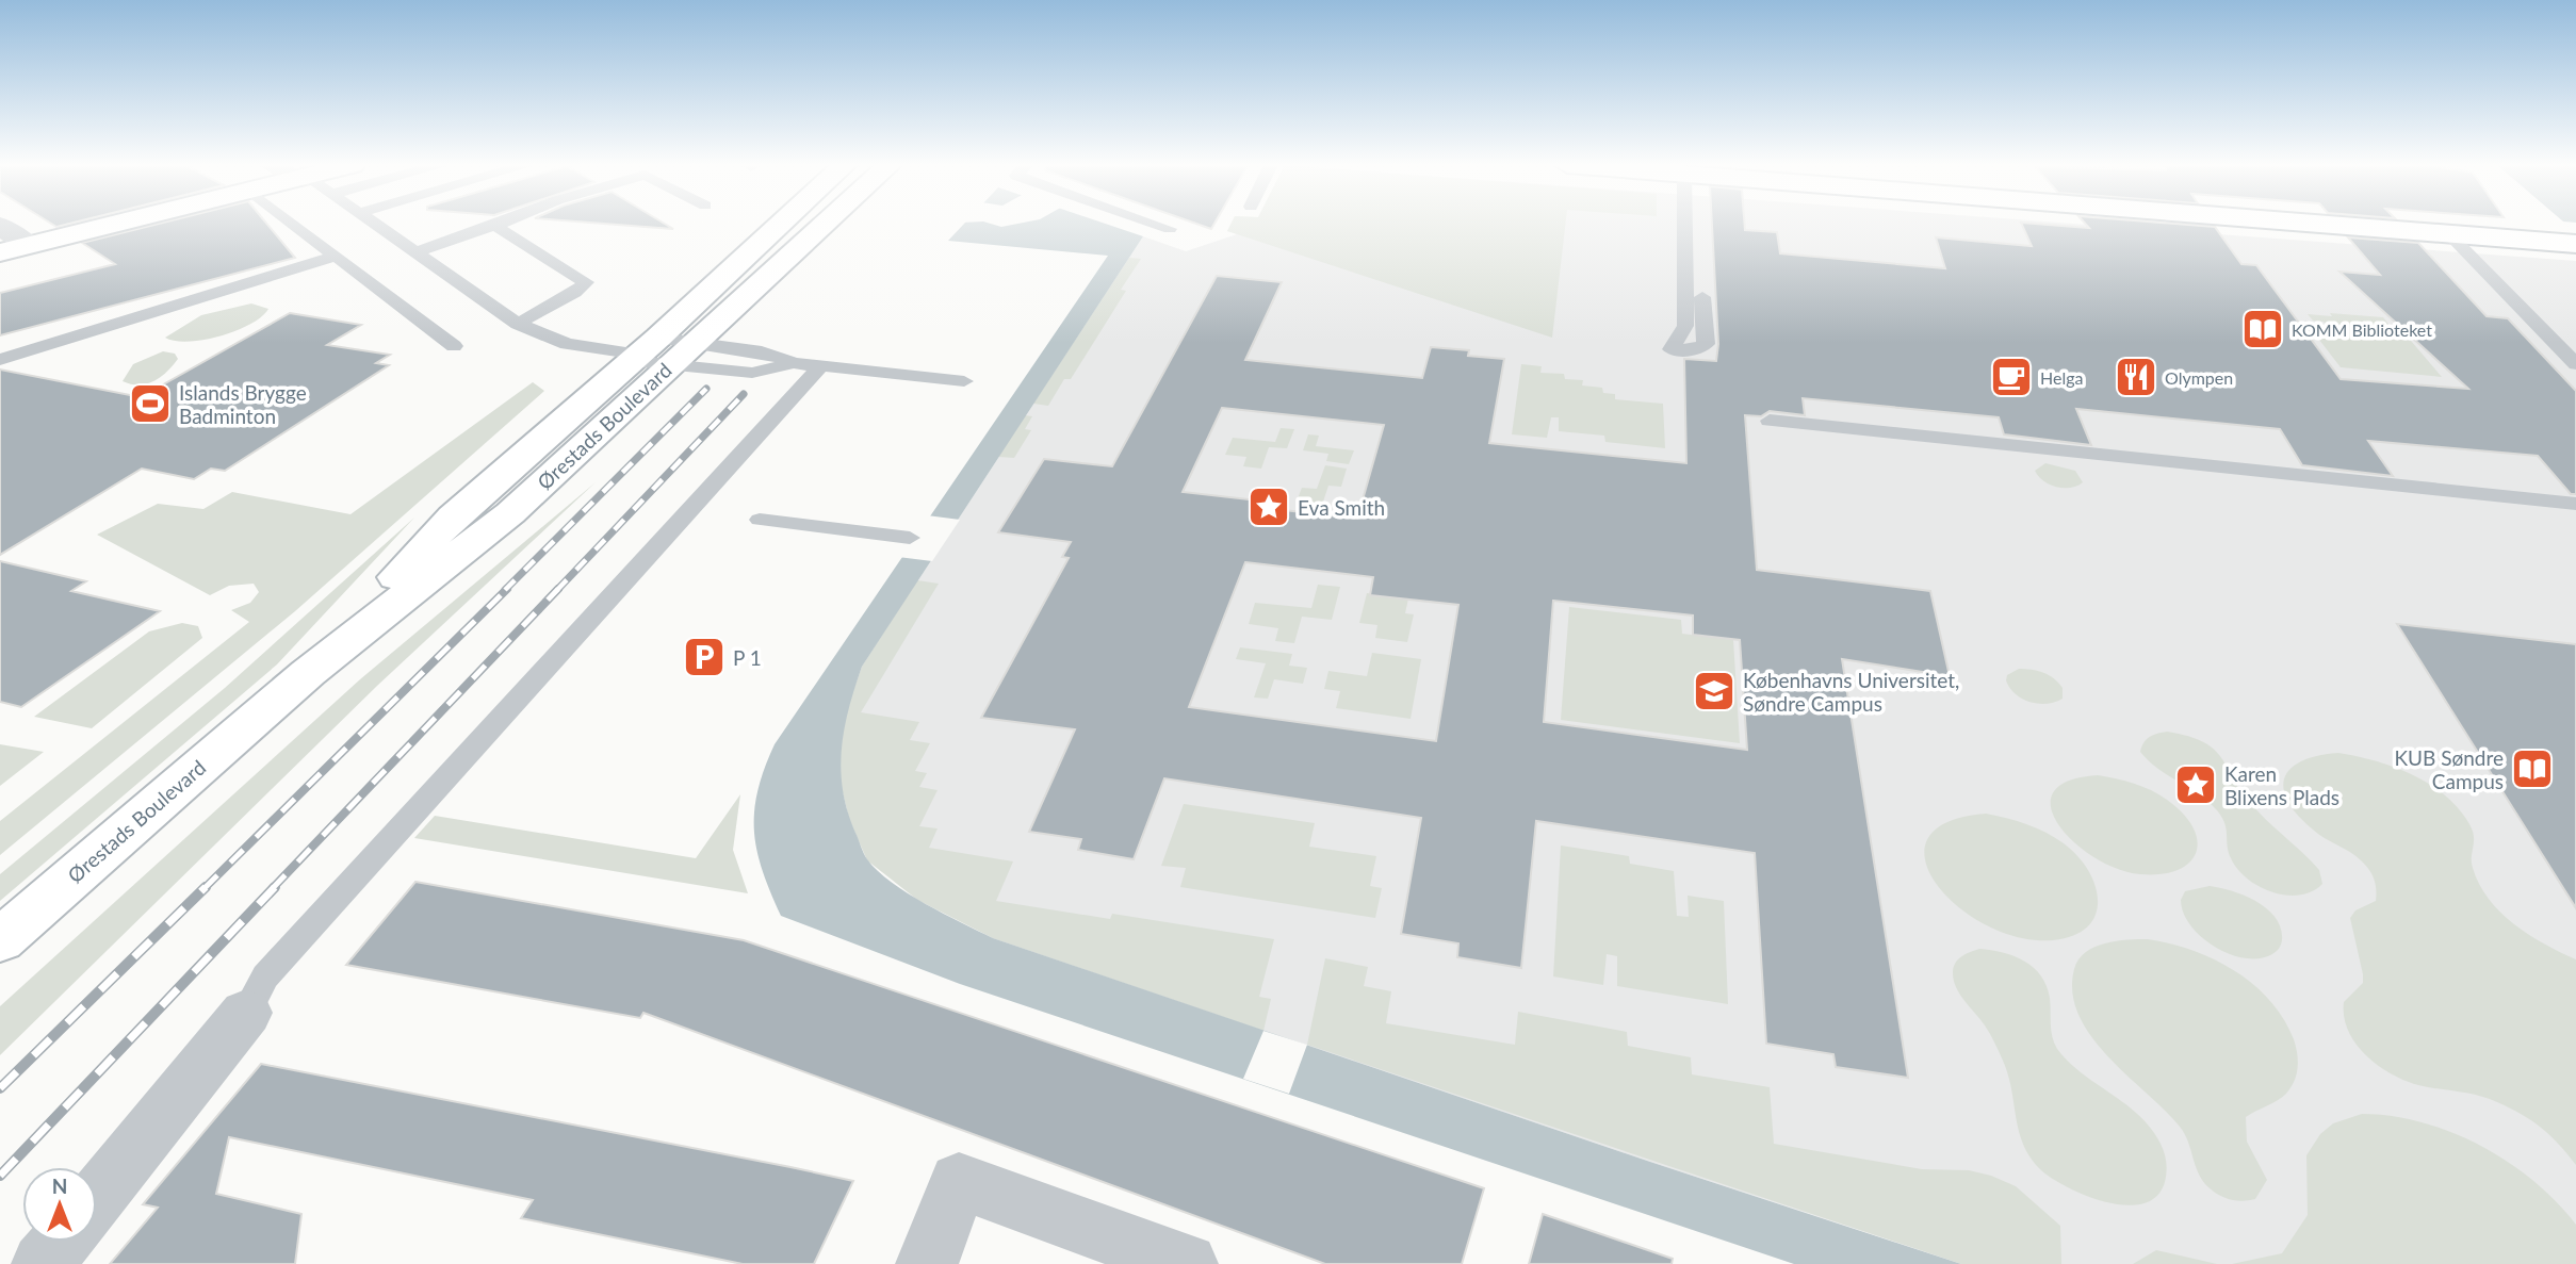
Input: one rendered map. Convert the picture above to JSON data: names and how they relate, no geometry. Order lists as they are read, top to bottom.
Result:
{
  "streets": {
    "street": ["Ørestads Boulevard"]
  },
  "places": {
    "library": ["KOMM Biblioteket", "KUB Søndre Campus"],
    "cafe": ["Helga"],
    "restaurant": ["Olympen"],
    "sports": ["Islands Brygge Badminton"],
    "place": ["Eva Smith", "Karen Blixens Plads"],
    "parking": ["P 1"],
    "school or university": ["Københavns Universitet, Søndre Campus"]
  },
  "north": "top"
}
